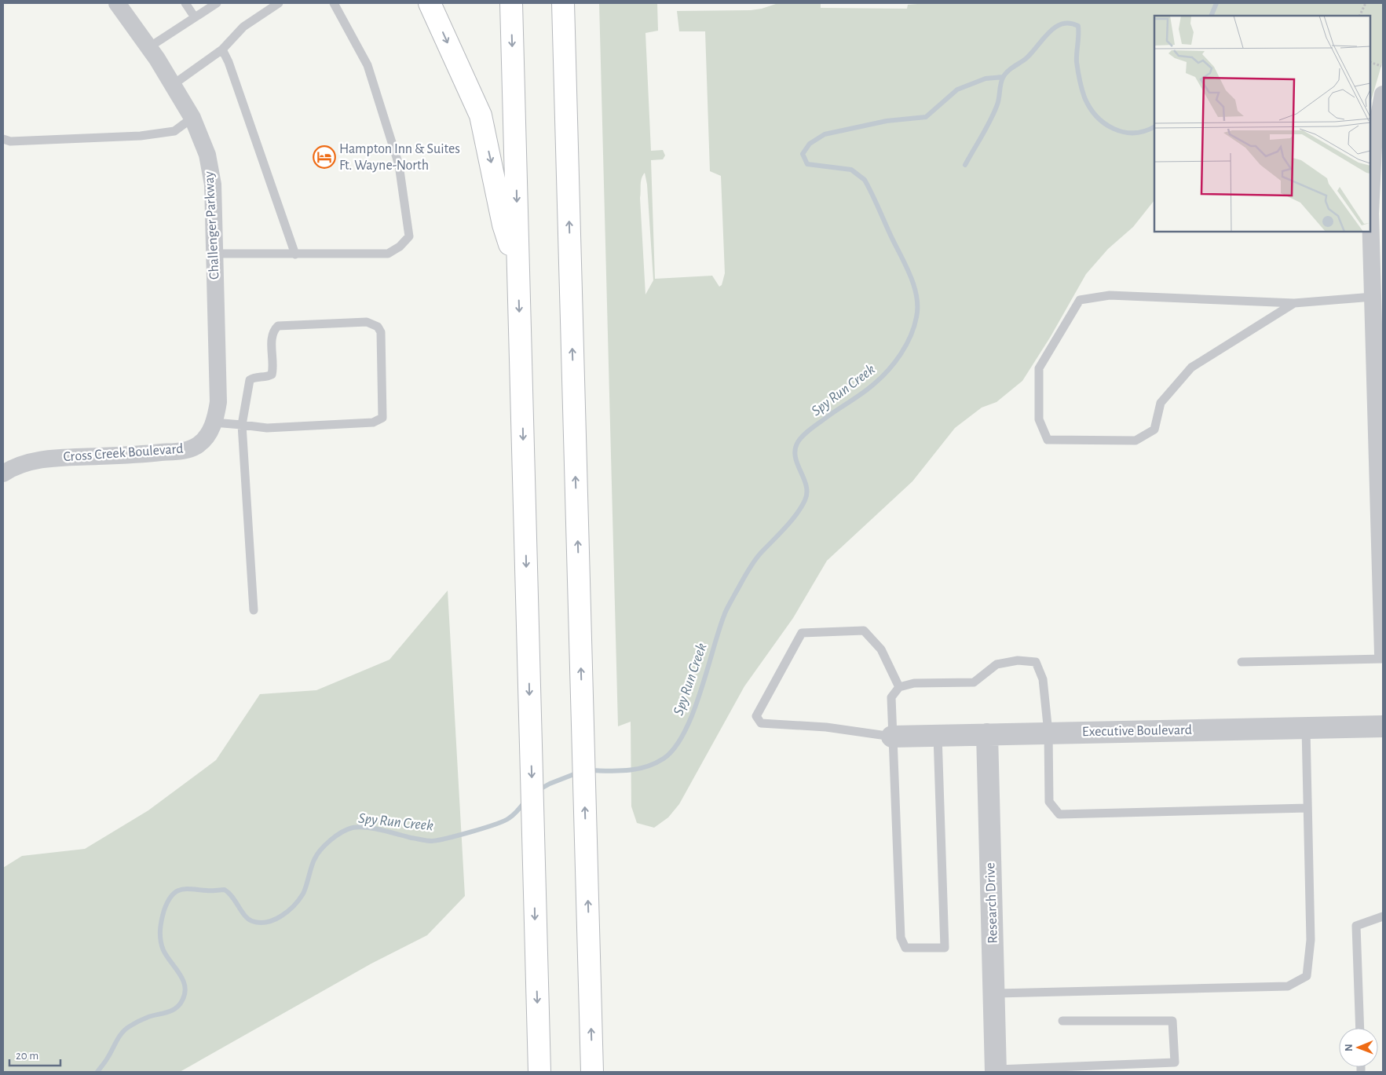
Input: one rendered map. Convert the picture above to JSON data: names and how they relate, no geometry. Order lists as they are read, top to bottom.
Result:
{
  "streets": {
    "street": [
      "Challenger Parkway",
      "Cross Creek Boulevard",
      "Executive Boulevard",
      "Research Drive"
    ]
  },
  "crossings": [
    ["Challenger Parkway", "Cross Creek Boulevard"],
    ["Executive Boulevard", "Research Drive"]
  ],
  "water": ["Spy Run Creek"],
  "places": {
    "hotel": ["Hampton Inn & Suites Ft. Wayne-North"]
  },
  "scale_bar": "20 m",
  "north": "left"
}
